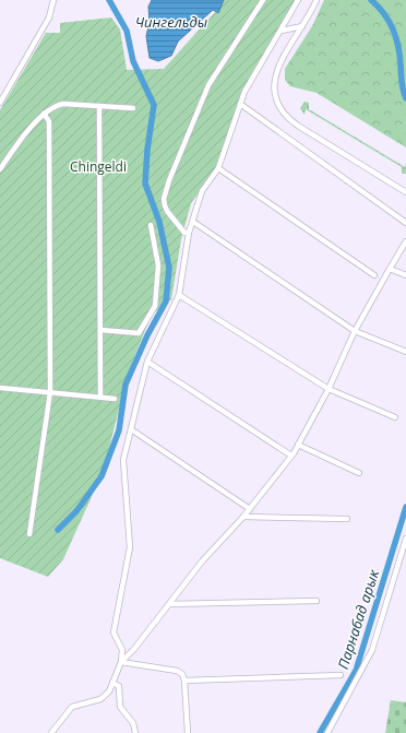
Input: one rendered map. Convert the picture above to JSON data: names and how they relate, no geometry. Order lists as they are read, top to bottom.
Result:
{
  "water": ["Чингельды", "Парнабад арык"],
  "parks": ["Chingeldi"]
}
